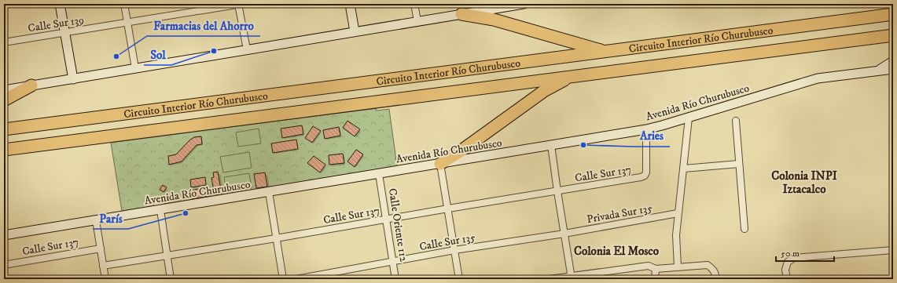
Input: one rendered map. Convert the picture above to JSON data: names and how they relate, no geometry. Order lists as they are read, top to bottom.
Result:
{
  "streets": {
    "highway": ["Circuito Interior Río Churubusco"],
    "main road": ["Avenida Río Churubusco"],
    "street": [
      "Calle Sur 139",
      "Calle Sur 137",
      "Privada Sur 135",
      "Calle Oriente 112",
      "Calle Sur 135"
    ]
  },
  "crossings": [
    ["Avenida Río Churubusco", "Calle Sur 137"],
    ["Avenida Río Churubusco", "Calle Oriente 112"],
    ["Calle Sur 137", "Calle Oriente 112"],
    ["Privada Sur 135", "Calle Sur 135"],
    ["Calle Oriente 112", "Calle Sur 135"]
  ],
  "districts": ["Colonia INPI Iztacalco", "Colonia El Mosco"],
  "places": [
    "Sol",
    "Farmacias del Ahorro",
    "Aries",
    "París"
  ],
  "scale_bar": "50 m"
}
